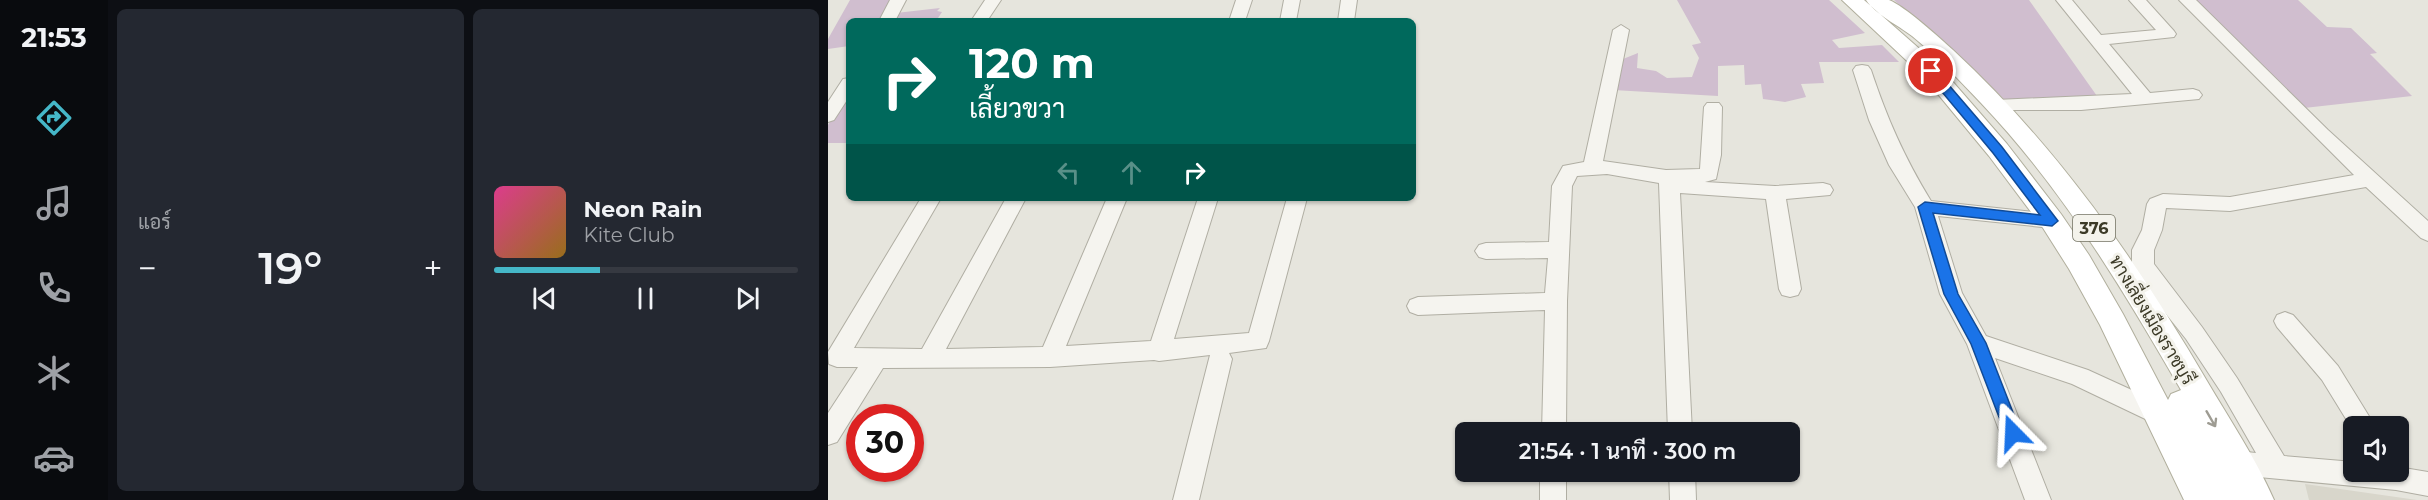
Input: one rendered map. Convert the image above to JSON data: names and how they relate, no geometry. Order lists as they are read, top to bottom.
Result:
{
  "streets": {
    "main road": ["376", "ทางเลี่ยงเมืองราชบุรี"]
  },
  "page": {
    "tabs": "21:53",
    "tile": "แอร์",
    "turn": ["120 m", "เลี้ยวขวา"],
    "song": ["Neon Rain", "Kite Club"],
    "heat": ["−", "19°", "+"],
    "limit": "30",
    "trip": "21:54 · 1 นาที · 300 m"
  }
}
